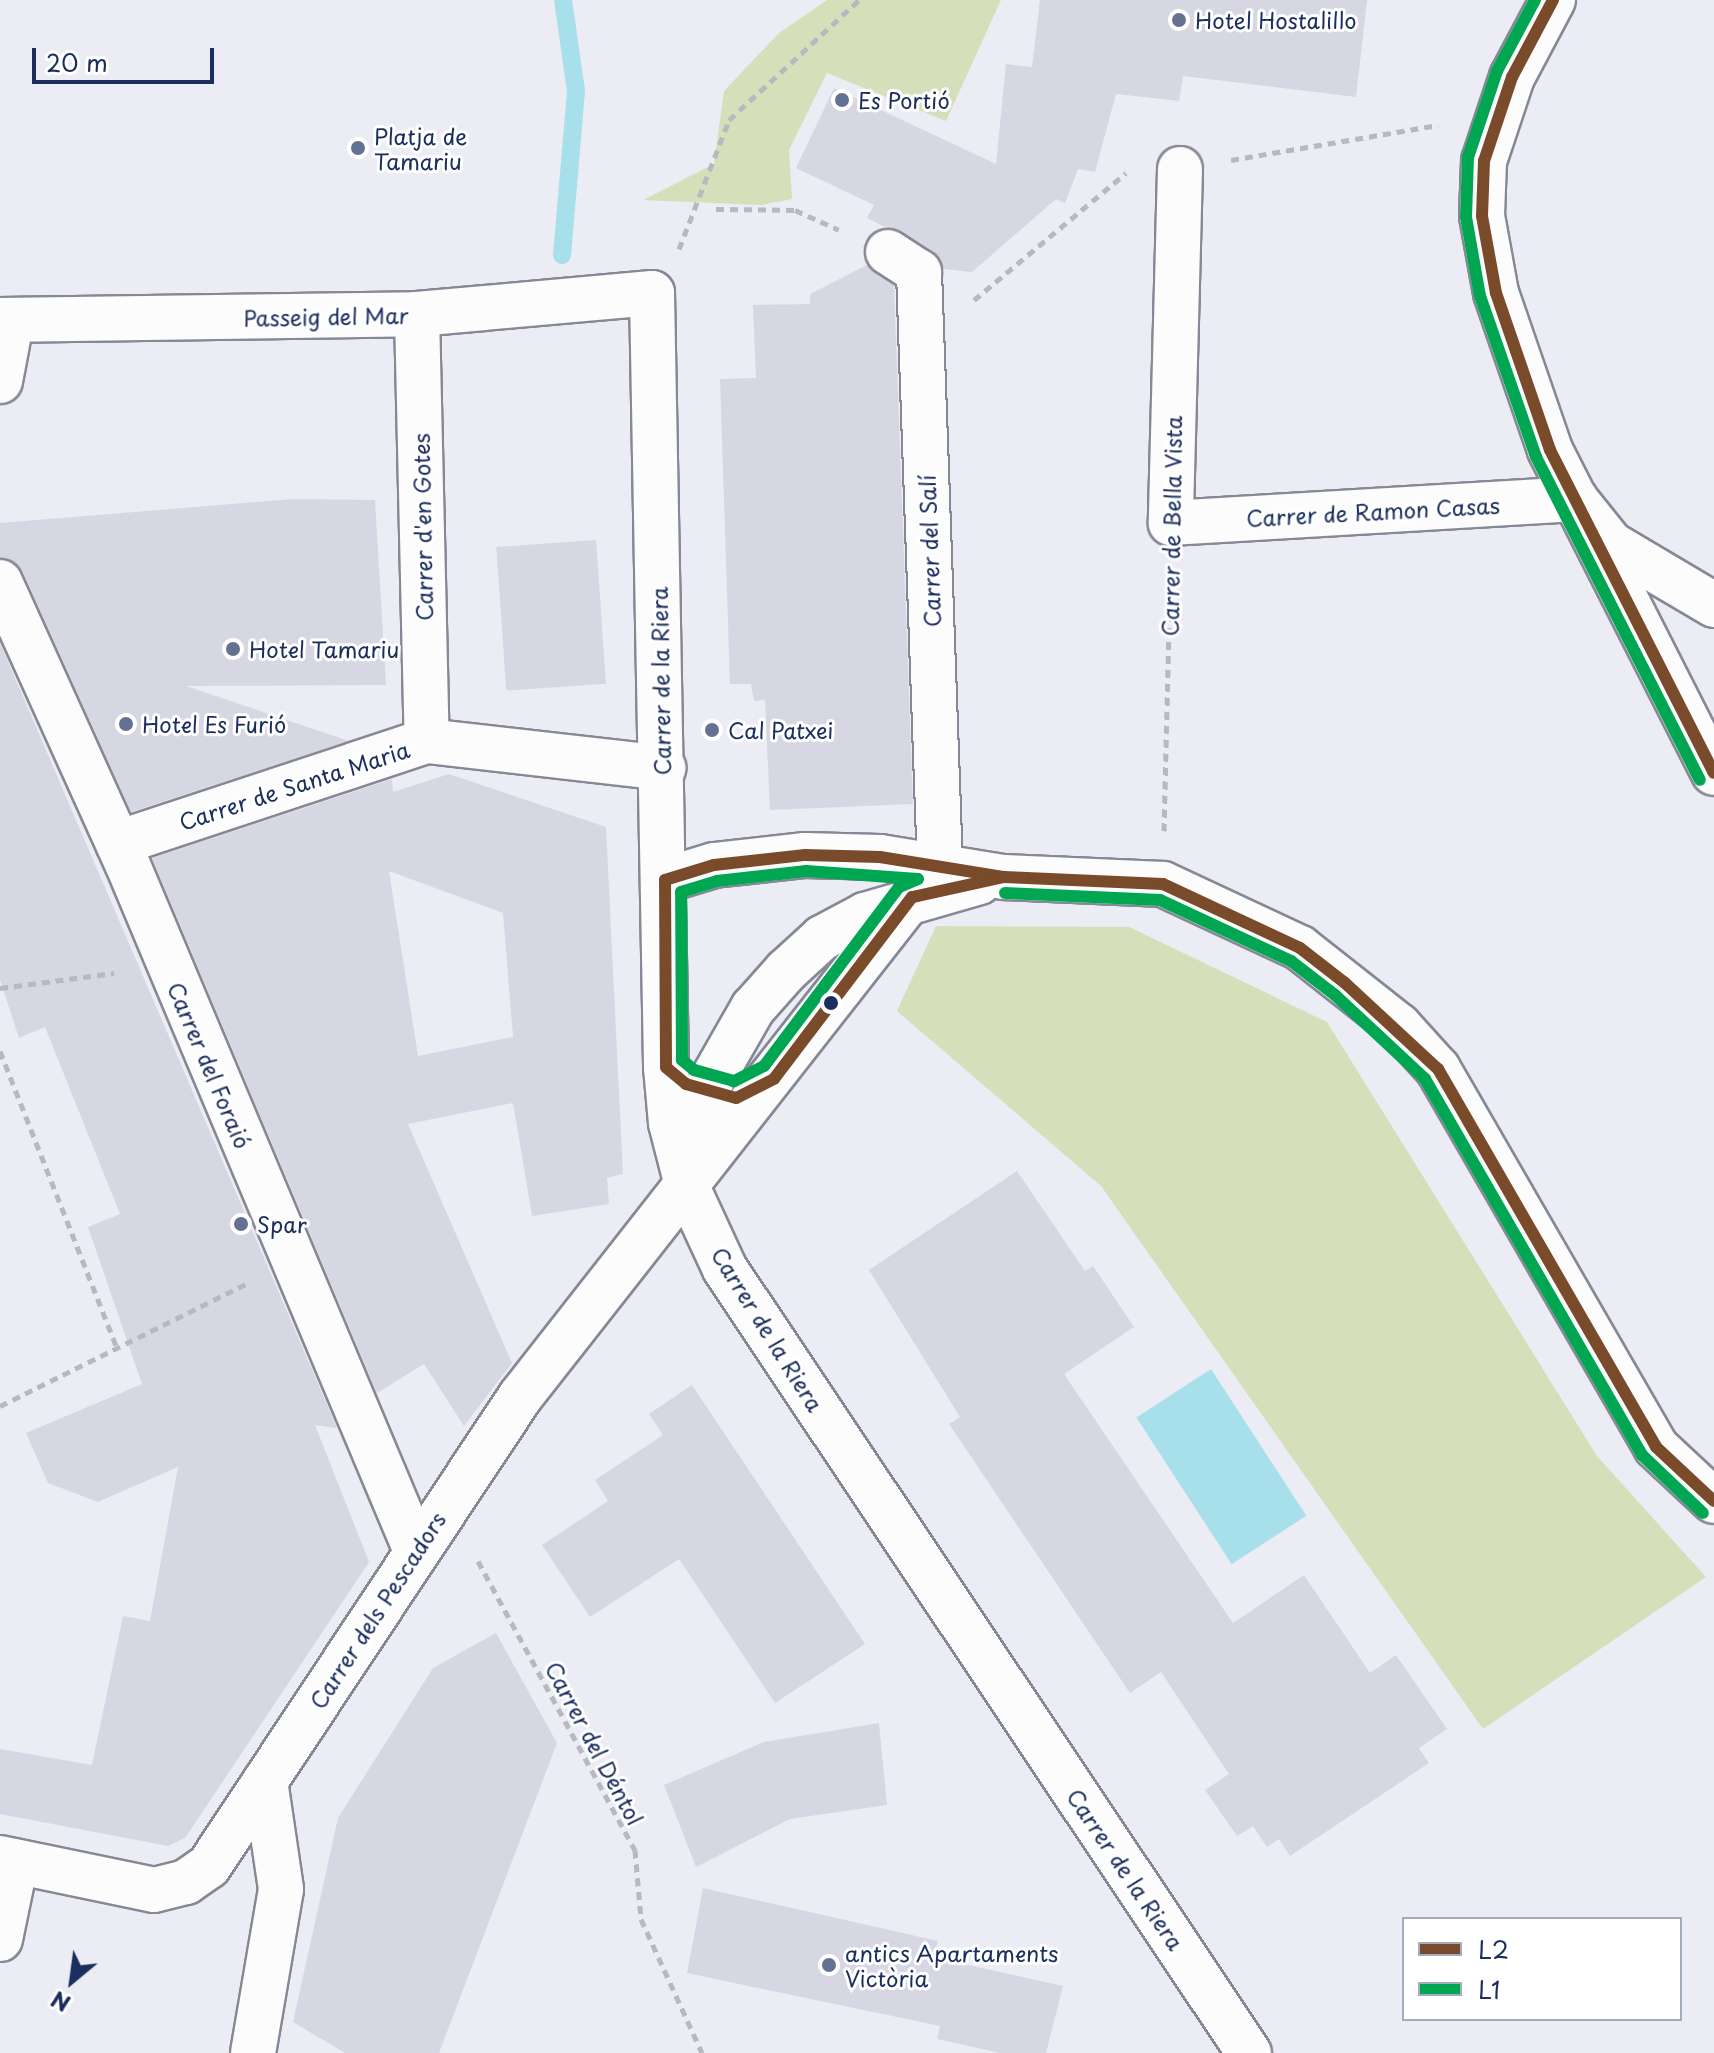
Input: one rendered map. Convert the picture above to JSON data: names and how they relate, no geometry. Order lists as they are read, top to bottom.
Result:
{
  "streets": {
    "street": [
      "Passeig del Mar",
      "Carrer de Ramon Casas",
      "Carrer de Bella Vista",
      "Carrer d'en Gotes",
      "Carrer del Salí",
      "Carrer de la Riera",
      "Carrer de Santa Maria",
      "Carrer del Foraió",
      "Carrer dels Pescadors"
    ],
    "path": ["Carrer del Déntol"]
  },
  "crossings": [
    ["Passeig del Mar", "Carrer d'en Gotes"],
    ["Passeig del Mar", "Carrer de la Riera"],
    ["Carrer de Ramon Casas", "Carrer de Bella Vista"],
    ["Carrer d'en Gotes", "Carrer de Santa Maria"],
    ["Carrer del Salí", "Carrer dels Pescadors"],
    ["Carrer de la Riera", "Carrer de Santa Maria"],
    ["Carrer de la Riera", "Carrer dels Pescadors"],
    ["Carrer de Santa Maria", "Carrer del Foraió"],
    ["Carrer del Foraió", "Carrer dels Pescadors"],
    ["Carrer dels Pescadors", "Carrer del Déntol"]
  ],
  "places": [
    "Hotel Hostalillo",
    "Es Portió",
    "Platja de Tamariu",
    "Hotel Tamariu",
    "Hotel Es Furió",
    "Cal Patxei",
    "Spar",
    "antics Apartaments Victòria"
  ],
  "lines": ["transit line L2", "transit line L1"],
  "legend": ["L2", "L1"],
  "scale_bar": "20 m",
  "north": "bottom left"
}
